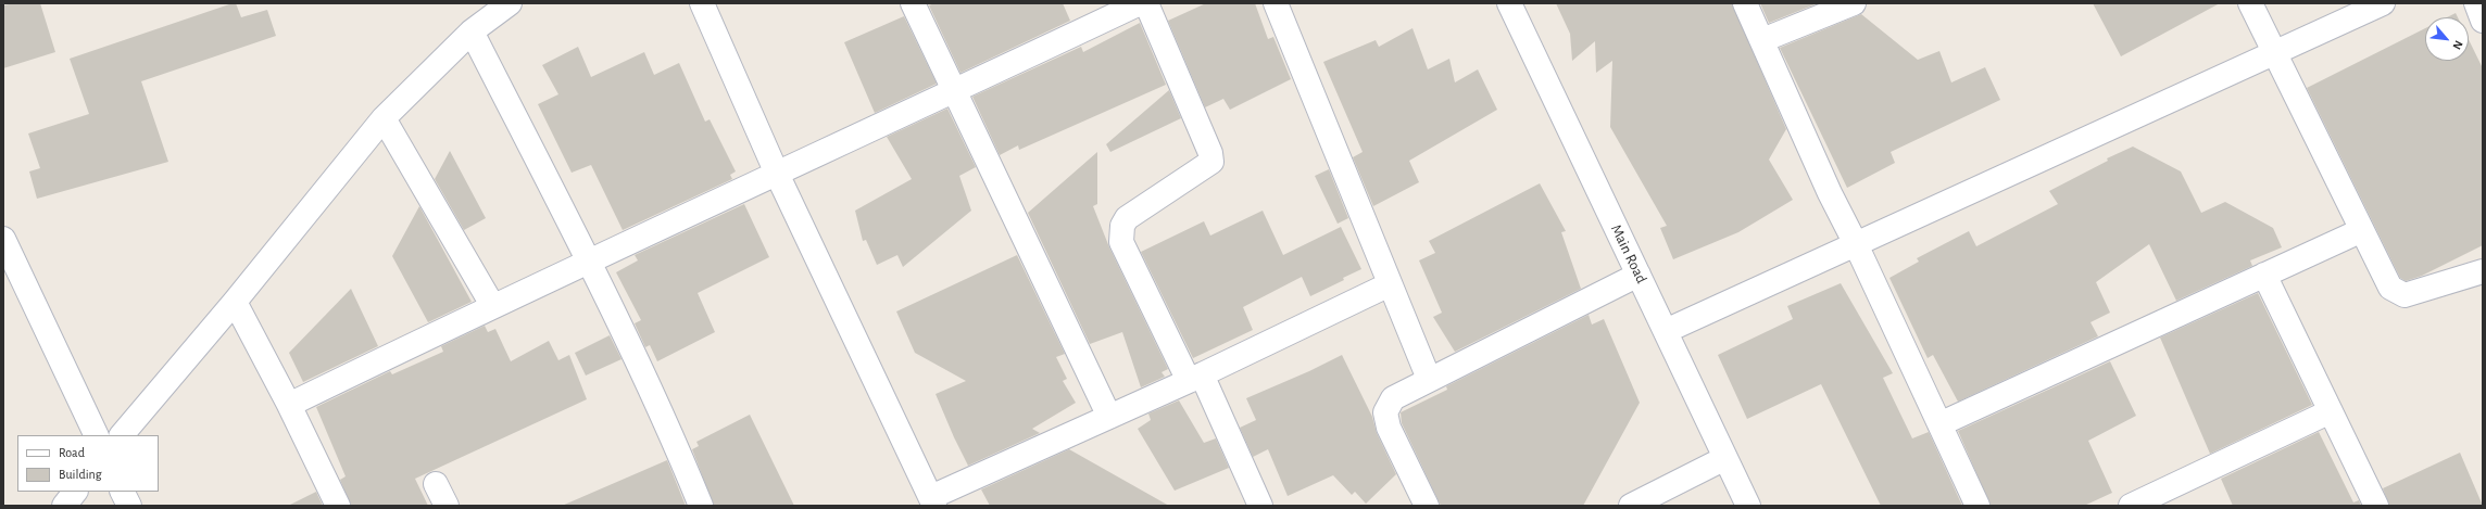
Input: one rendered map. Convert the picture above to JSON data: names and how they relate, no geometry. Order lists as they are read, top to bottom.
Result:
{
  "streets": {
    "street": ["Main Road"]
  },
  "legend": ["Road", "Building"],
  "north": "bottom right"
}
